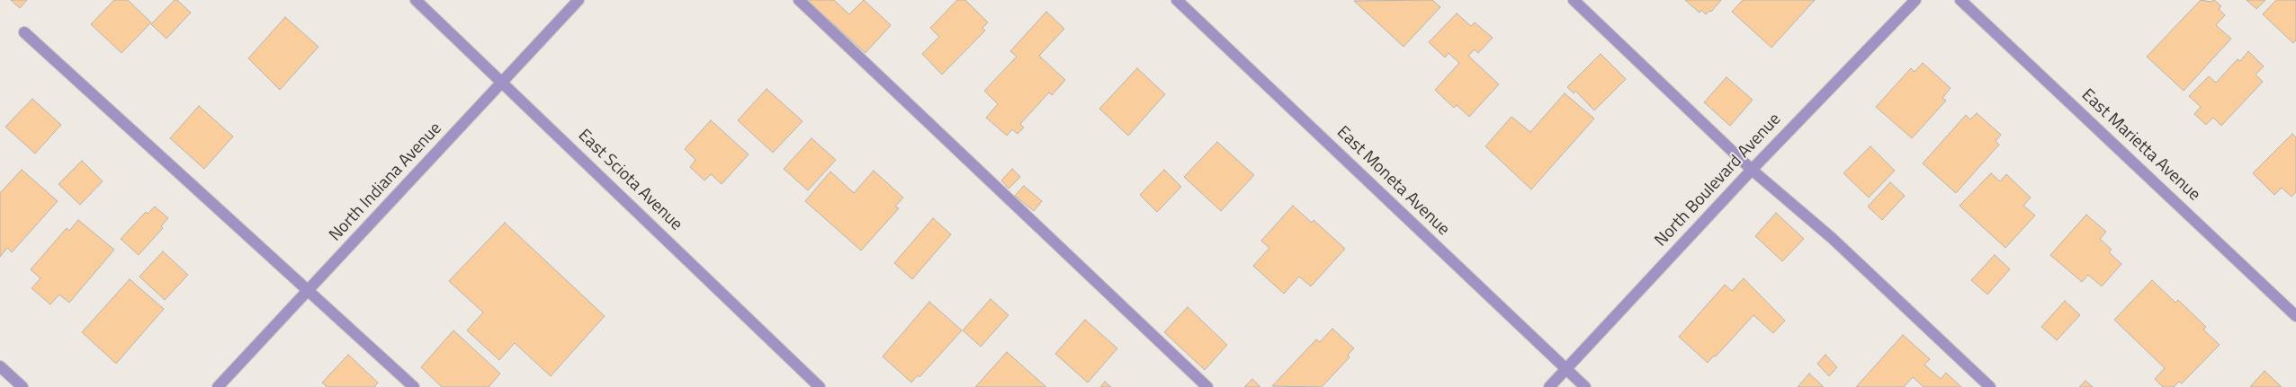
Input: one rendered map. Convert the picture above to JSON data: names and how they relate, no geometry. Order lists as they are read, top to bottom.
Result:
{
  "streets": {
    "street": [
      "East Marietta Avenue",
      "East Sciota Avenue",
      "North Boulevard Avenue",
      "East Moneta Avenue",
      "North Indiana Avenue"
    ]
  },
  "crossings": [
    ["East Sciota Avenue", "North Indiana Avenue"],
    ["North Boulevard Avenue", "East Moneta Avenue"]
  ]
}
